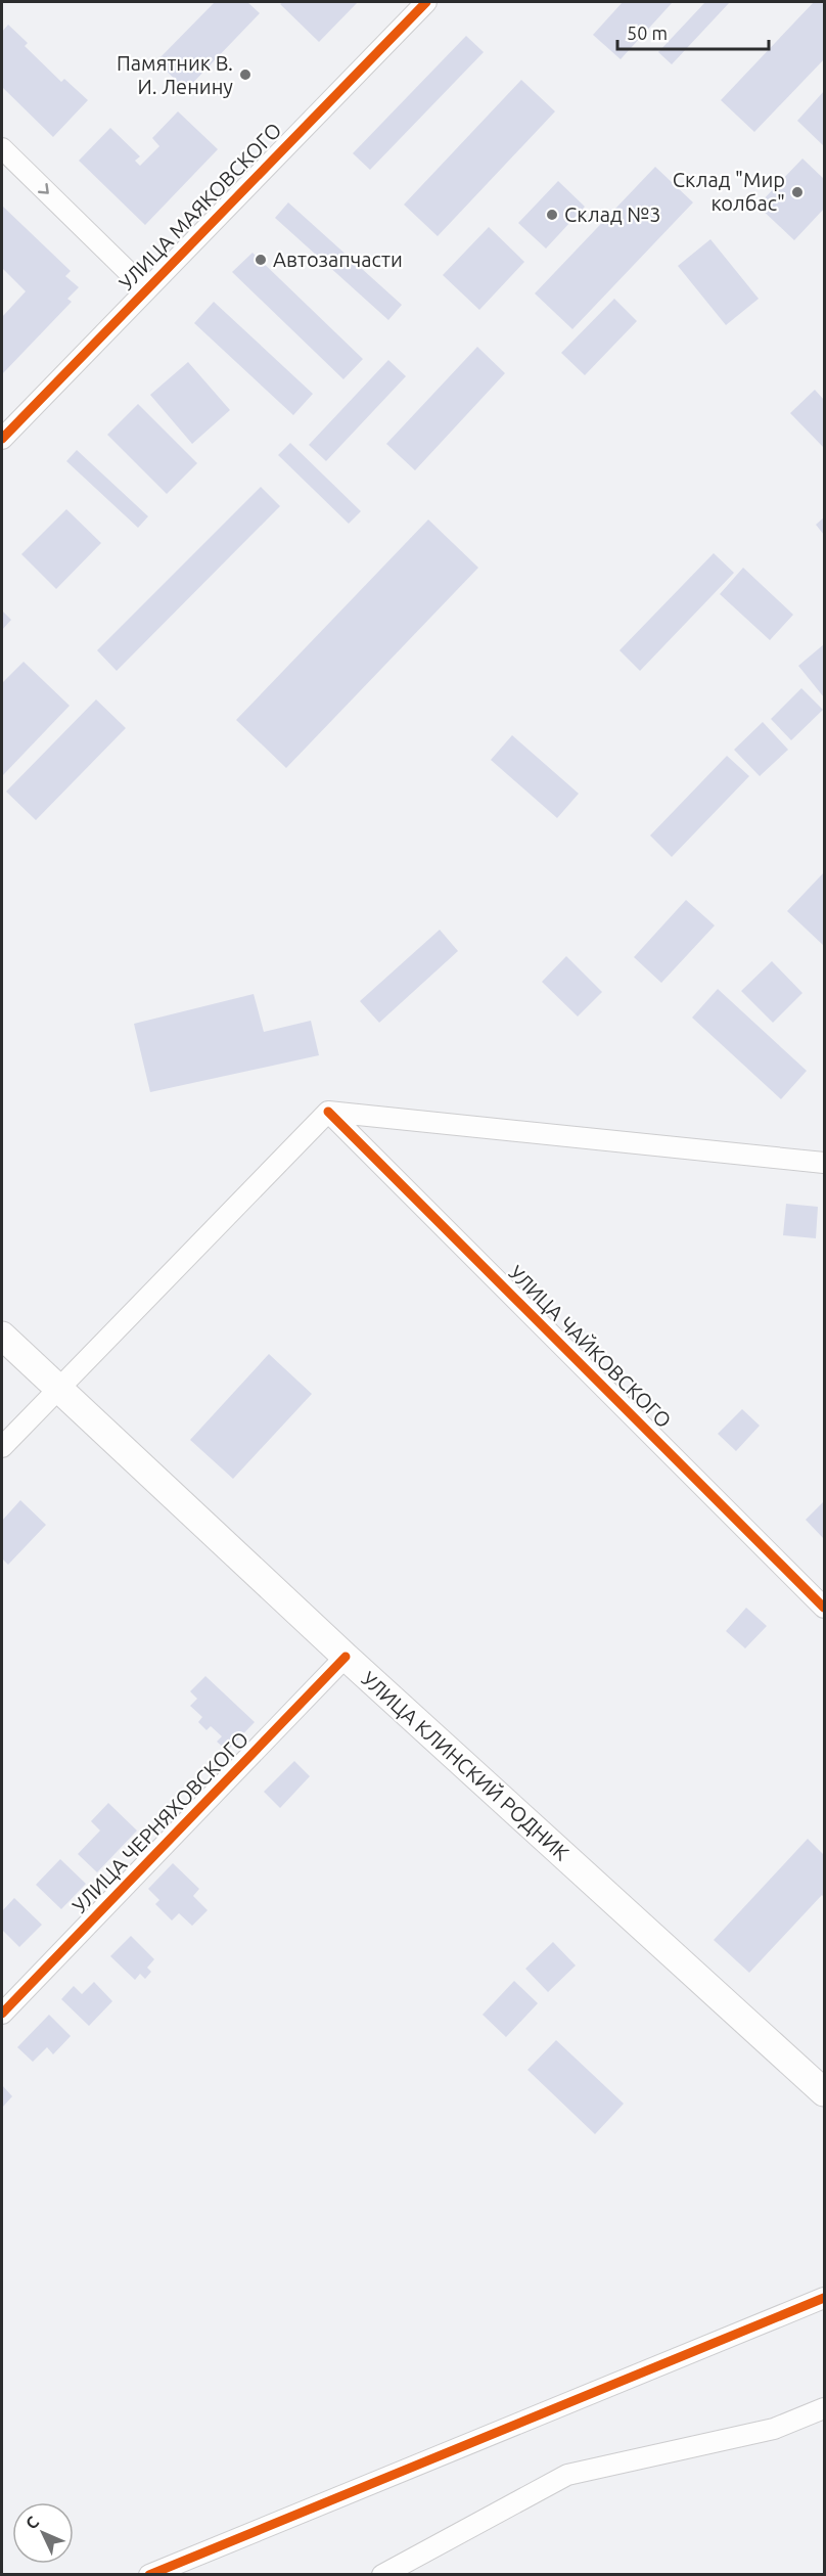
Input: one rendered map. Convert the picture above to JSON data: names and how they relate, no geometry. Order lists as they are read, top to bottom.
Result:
{
  "streets": {
    "main road": ["УЛИЦА КЛИНСКИЙ РОДНИК"],
    "street": ["УЛИЦА МАЯКОВСКОГО", "УЛИЦА ЧАЙКОВСКОГО", "УЛИЦА ЧЕРНЯХОВСКОГО"]
  },
  "crossings": [
    ["УЛИЦА КЛИНСКИЙ РОДНИК", "УЛИЦА ЧЕРНЯХОВСКОГО"]
  ],
  "places": [
    "Памятник В. И. Ленину",
    "Склад \"Мир колбас\"",
    "Склад №3",
    "Автозапчасти"
  ],
  "scale_bar": "50 m",
  "north": "top left"
}
